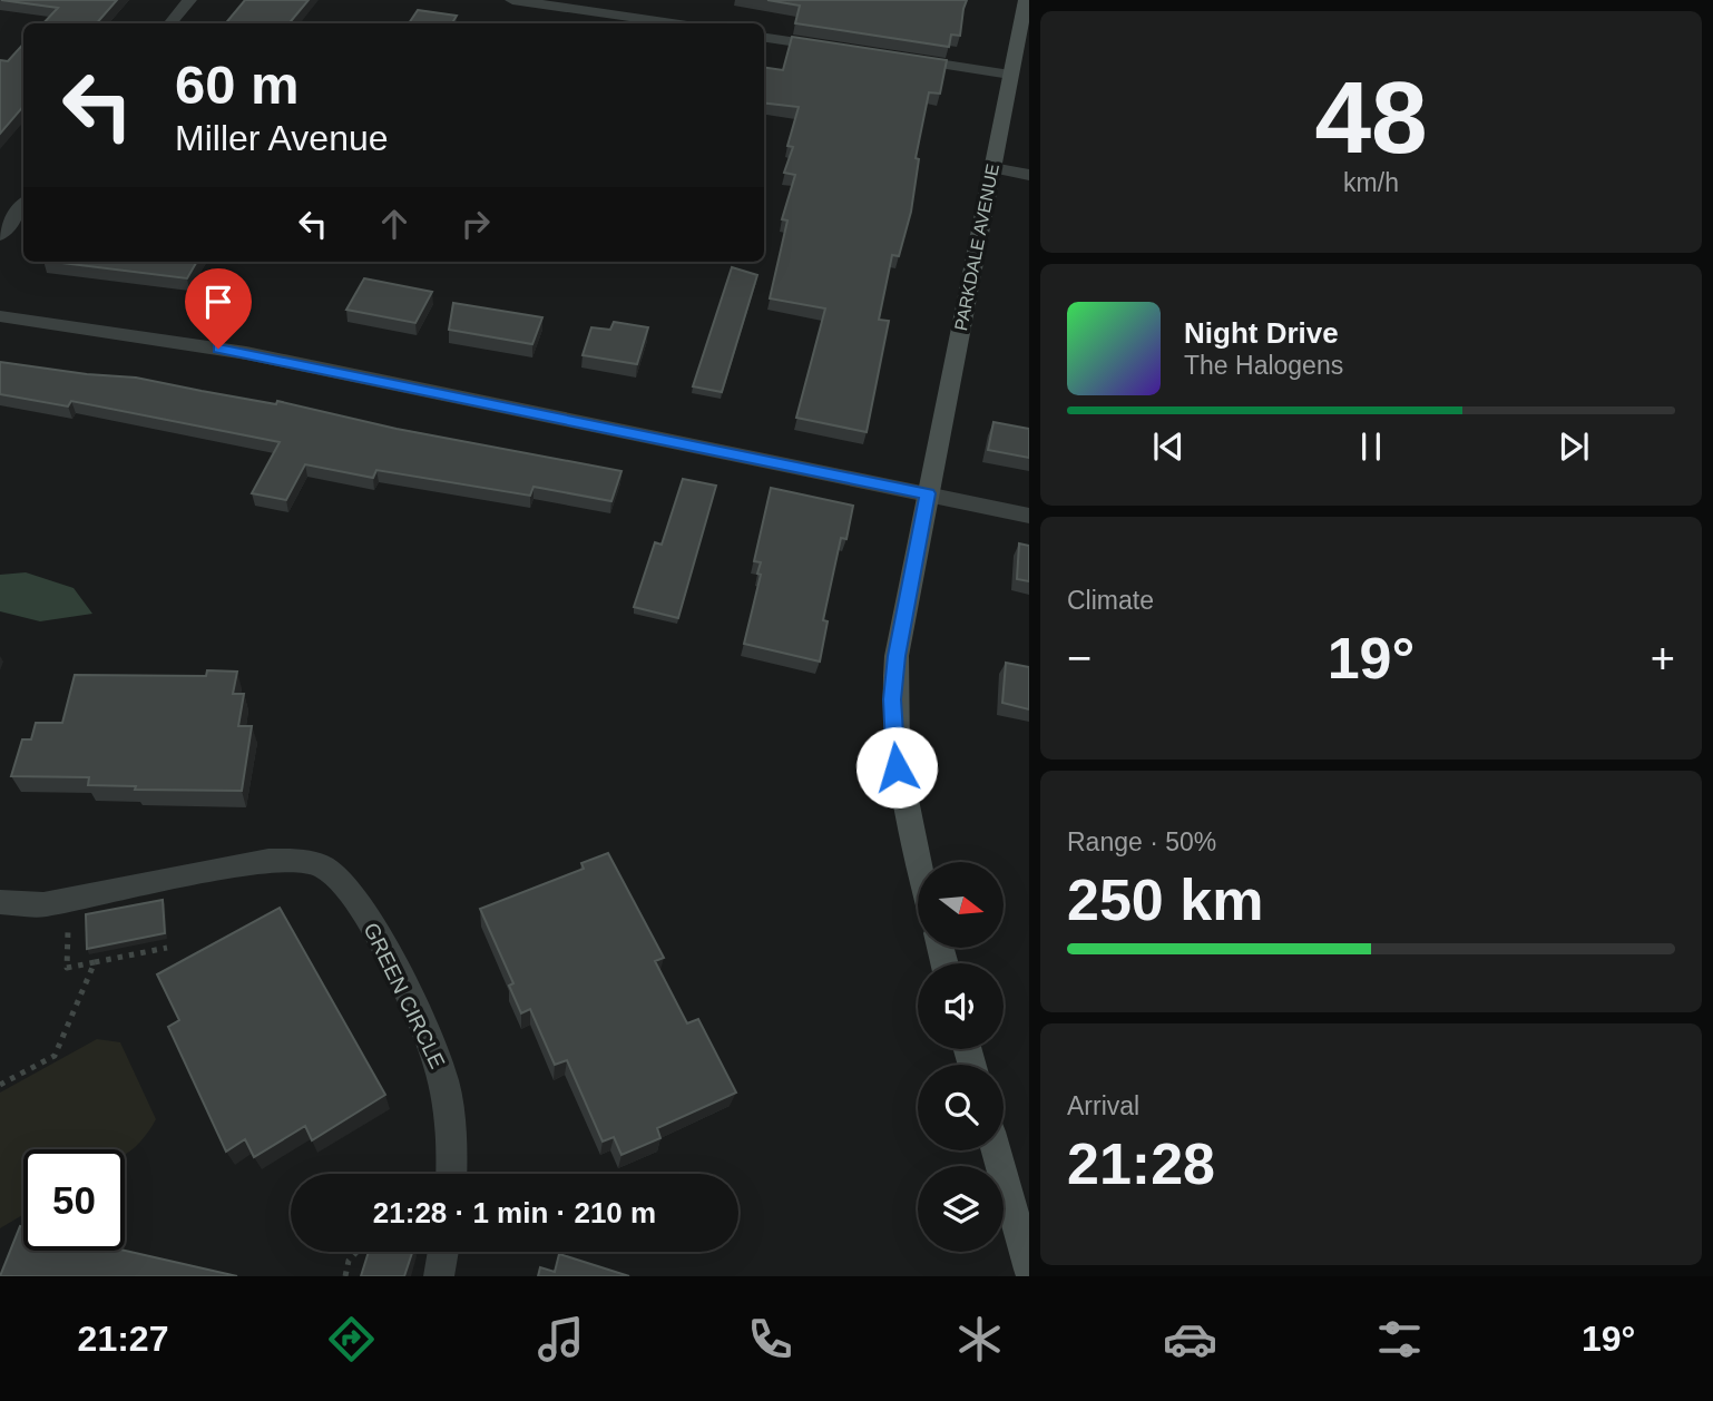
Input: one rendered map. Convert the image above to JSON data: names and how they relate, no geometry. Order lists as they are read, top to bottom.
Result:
{
  "streets": {
    "main road": ["PARKDALE AVENUE"],
    "street": ["GREEN CIRCLE"]
  },
  "north": "right",
  "page": {
    "tile": [
      ["48", "km/h"],
      "Climate",
      ["Range · 50%", "250 km"],
      ["Arrival", "21:28"]
    ],
    "turn": ["60 m", "Miller Avenue"],
    "song": ["Night Drive", "The Halogens"],
    "heat": ["−", "19°", "+"],
    "limit": "50",
    "trip": "21:28 · 1 min · 210 m",
    "tabs": ["21:27", "19°"]
  }
}
